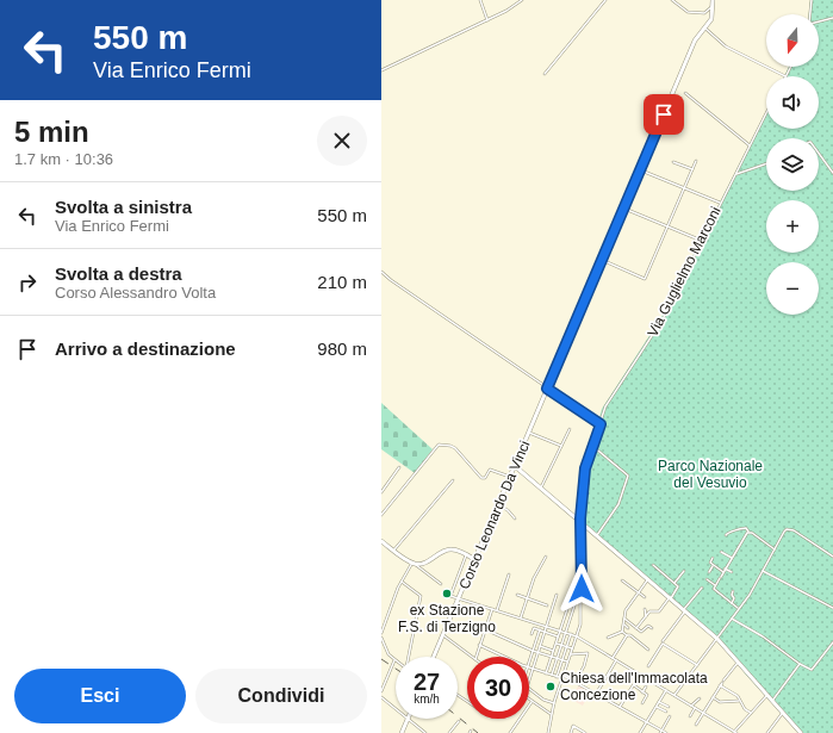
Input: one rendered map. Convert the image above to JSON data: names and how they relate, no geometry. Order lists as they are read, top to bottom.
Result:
{
  "streets": {
    "main road": ["Corso Leonardo Da Vinci"],
    "street": ["Via Guglielmo Marconi"]
  },
  "parks": ["Parco Nazionale del Vesuvio"],
  "places": ["ex Stazione F.S. di Terzigno", "Chiesa dell'Immacolata Concezione"],
  "north": "bottom",
  "page": {
    "turn": ["550 m", "Via Enrico Fermi"],
    "map_buttons": ["+", "−"],
    "heading": ["5 min", "1.7 km · 10:36"],
    "list": [
      {
        "name": "Svolta a sinistra",
        "note": "Via Enrico Fermi",
        "value": "550 m"
      },
      {
        "name": "Svolta a destra",
        "note": "Corso Alessandro Volta",
        "value": "210 m"
      },
      {
        "name": "Arrivo a destinazione",
        "value": "980 m"
      }
    ],
    "speed": "27 km/h",
    "limit": "30",
    "buttons": ["Esci", "Condividi"]
  }
}
